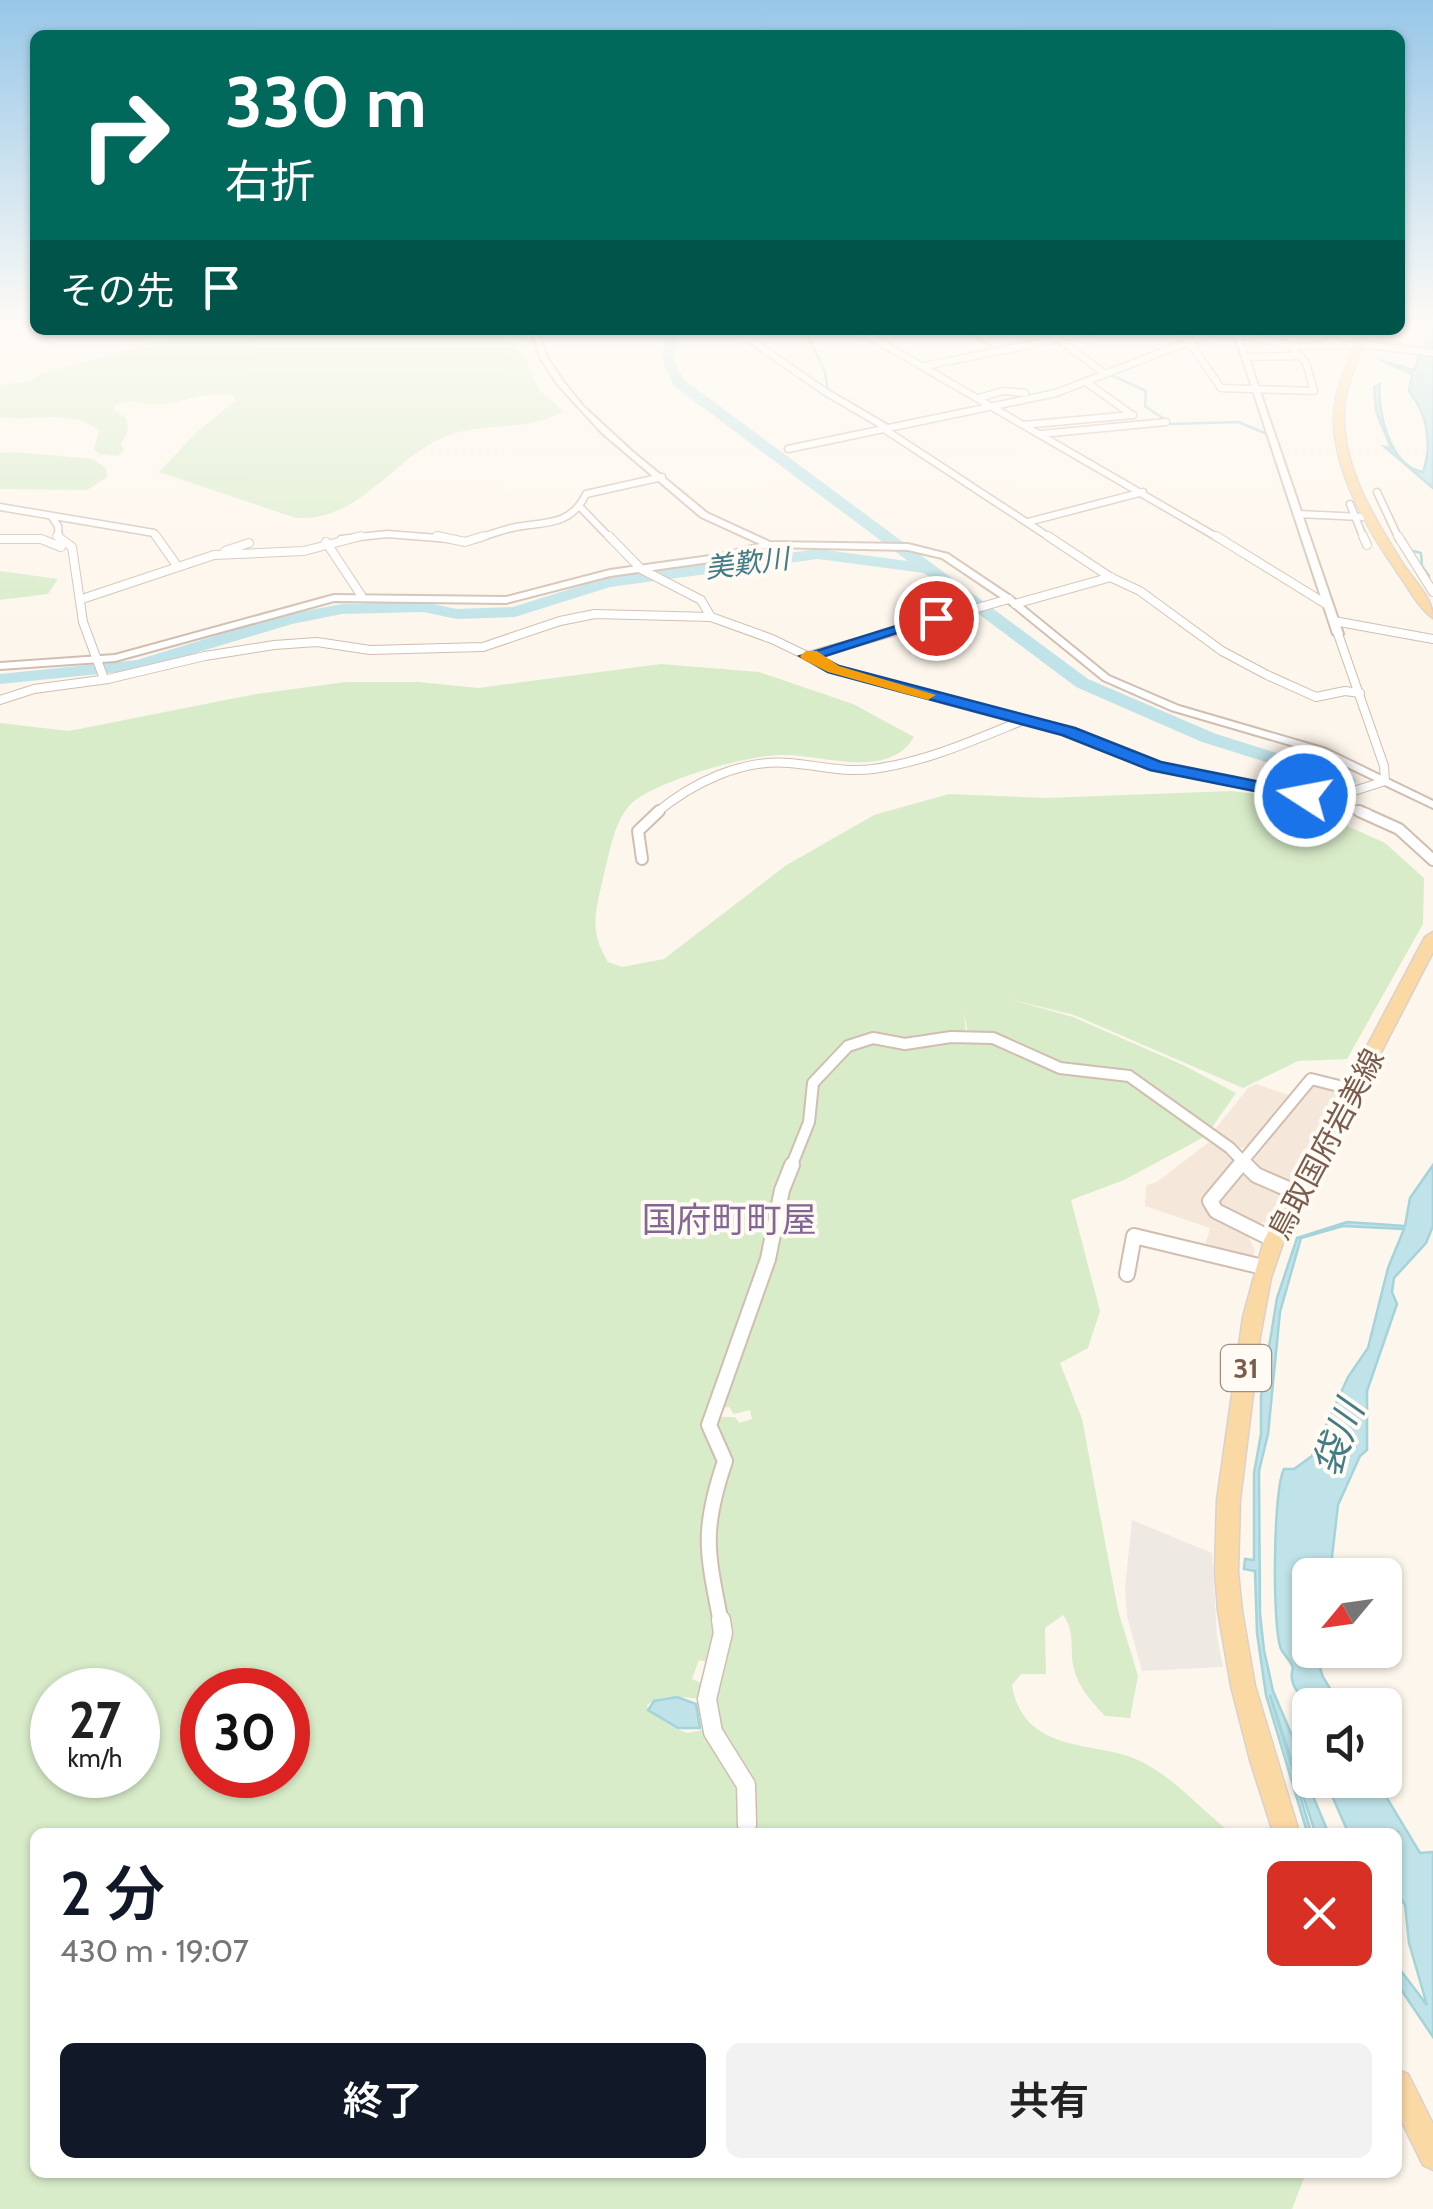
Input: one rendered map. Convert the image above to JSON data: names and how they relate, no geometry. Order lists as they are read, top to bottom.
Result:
{
  "streets": {
    "main road": ["鳥取国府岩美線", "31"]
  },
  "districts": ["国府町町屋"],
  "water": ["美歎川", "袋川"],
  "north": "bottom left",
  "page": {
    "turn": ["330 m", "右折"],
    "then": "その先",
    "speed": "27 km/h",
    "limit": "30",
    "heading": ["2 分", "430 m · 19:07"],
    "buttons": ["終了", "共有"]
  }
}
